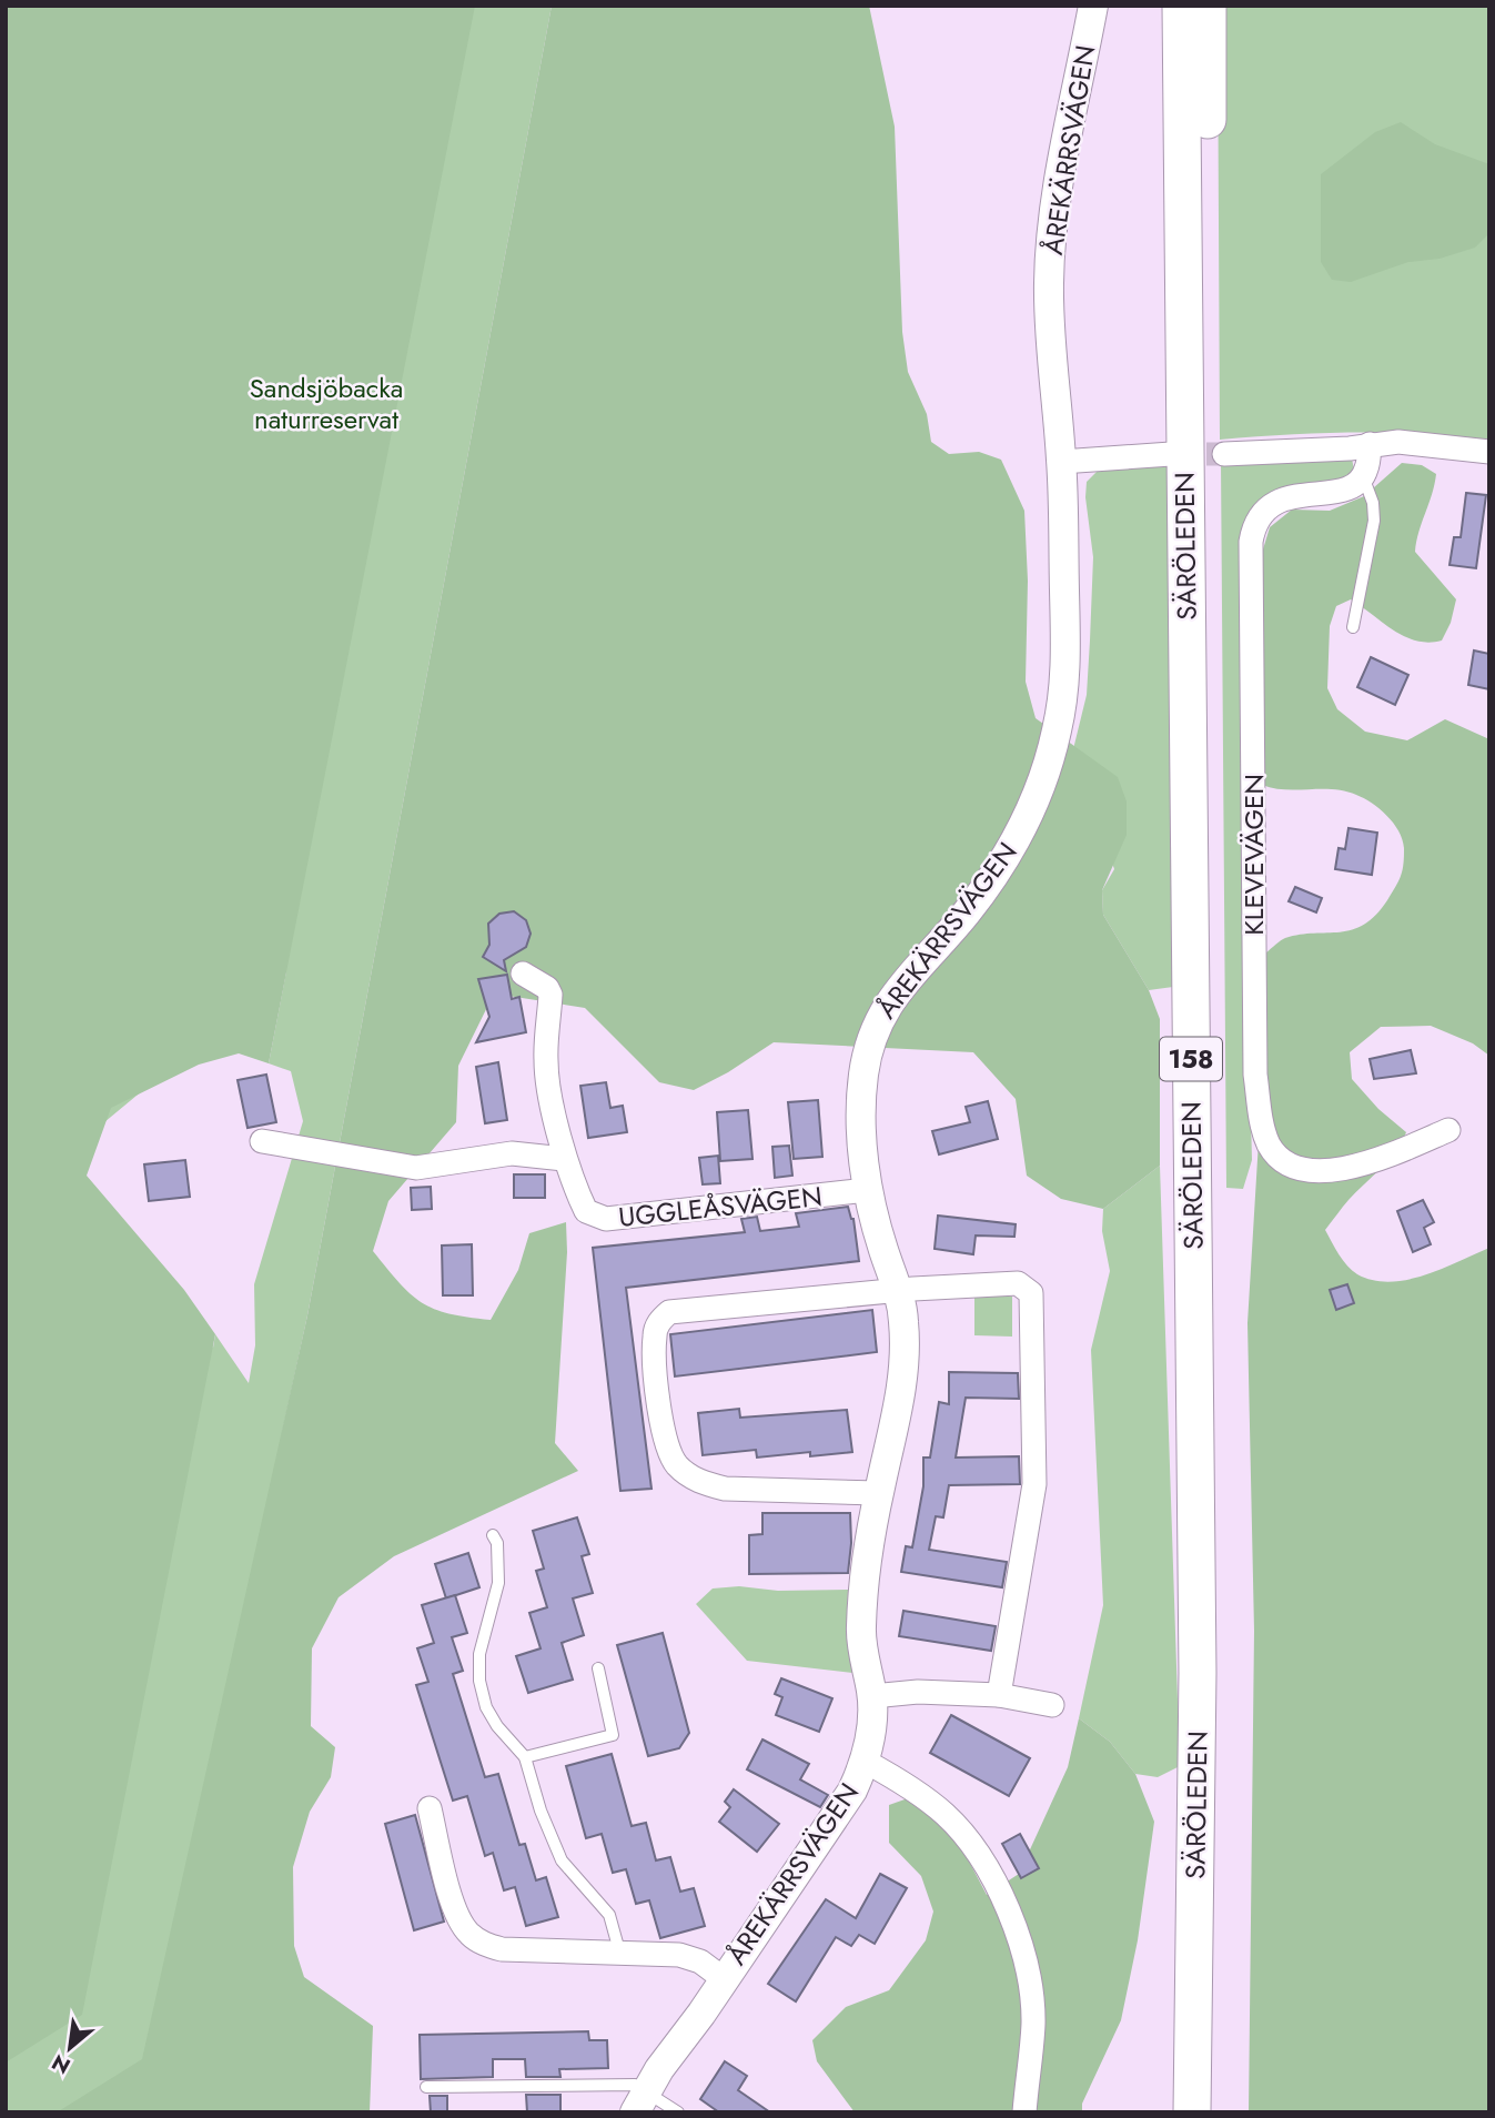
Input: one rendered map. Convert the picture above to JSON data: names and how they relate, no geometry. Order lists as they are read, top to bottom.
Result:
{
  "streets": {
    "main road": ["SÄRÖLEDEN", "158"],
    "street": ["ÅREKÄRRSVÄGEN", "KLEVEVÄGEN", "UGGLEÅSVÄGEN"]
  },
  "crossings": [
    ["ÅREKÄRRSVÄGEN", "UGGLEÅSVÄGEN"]
  ],
  "parks": ["Sandsjöbacka naturreservat"],
  "north": "bottom left"
}
